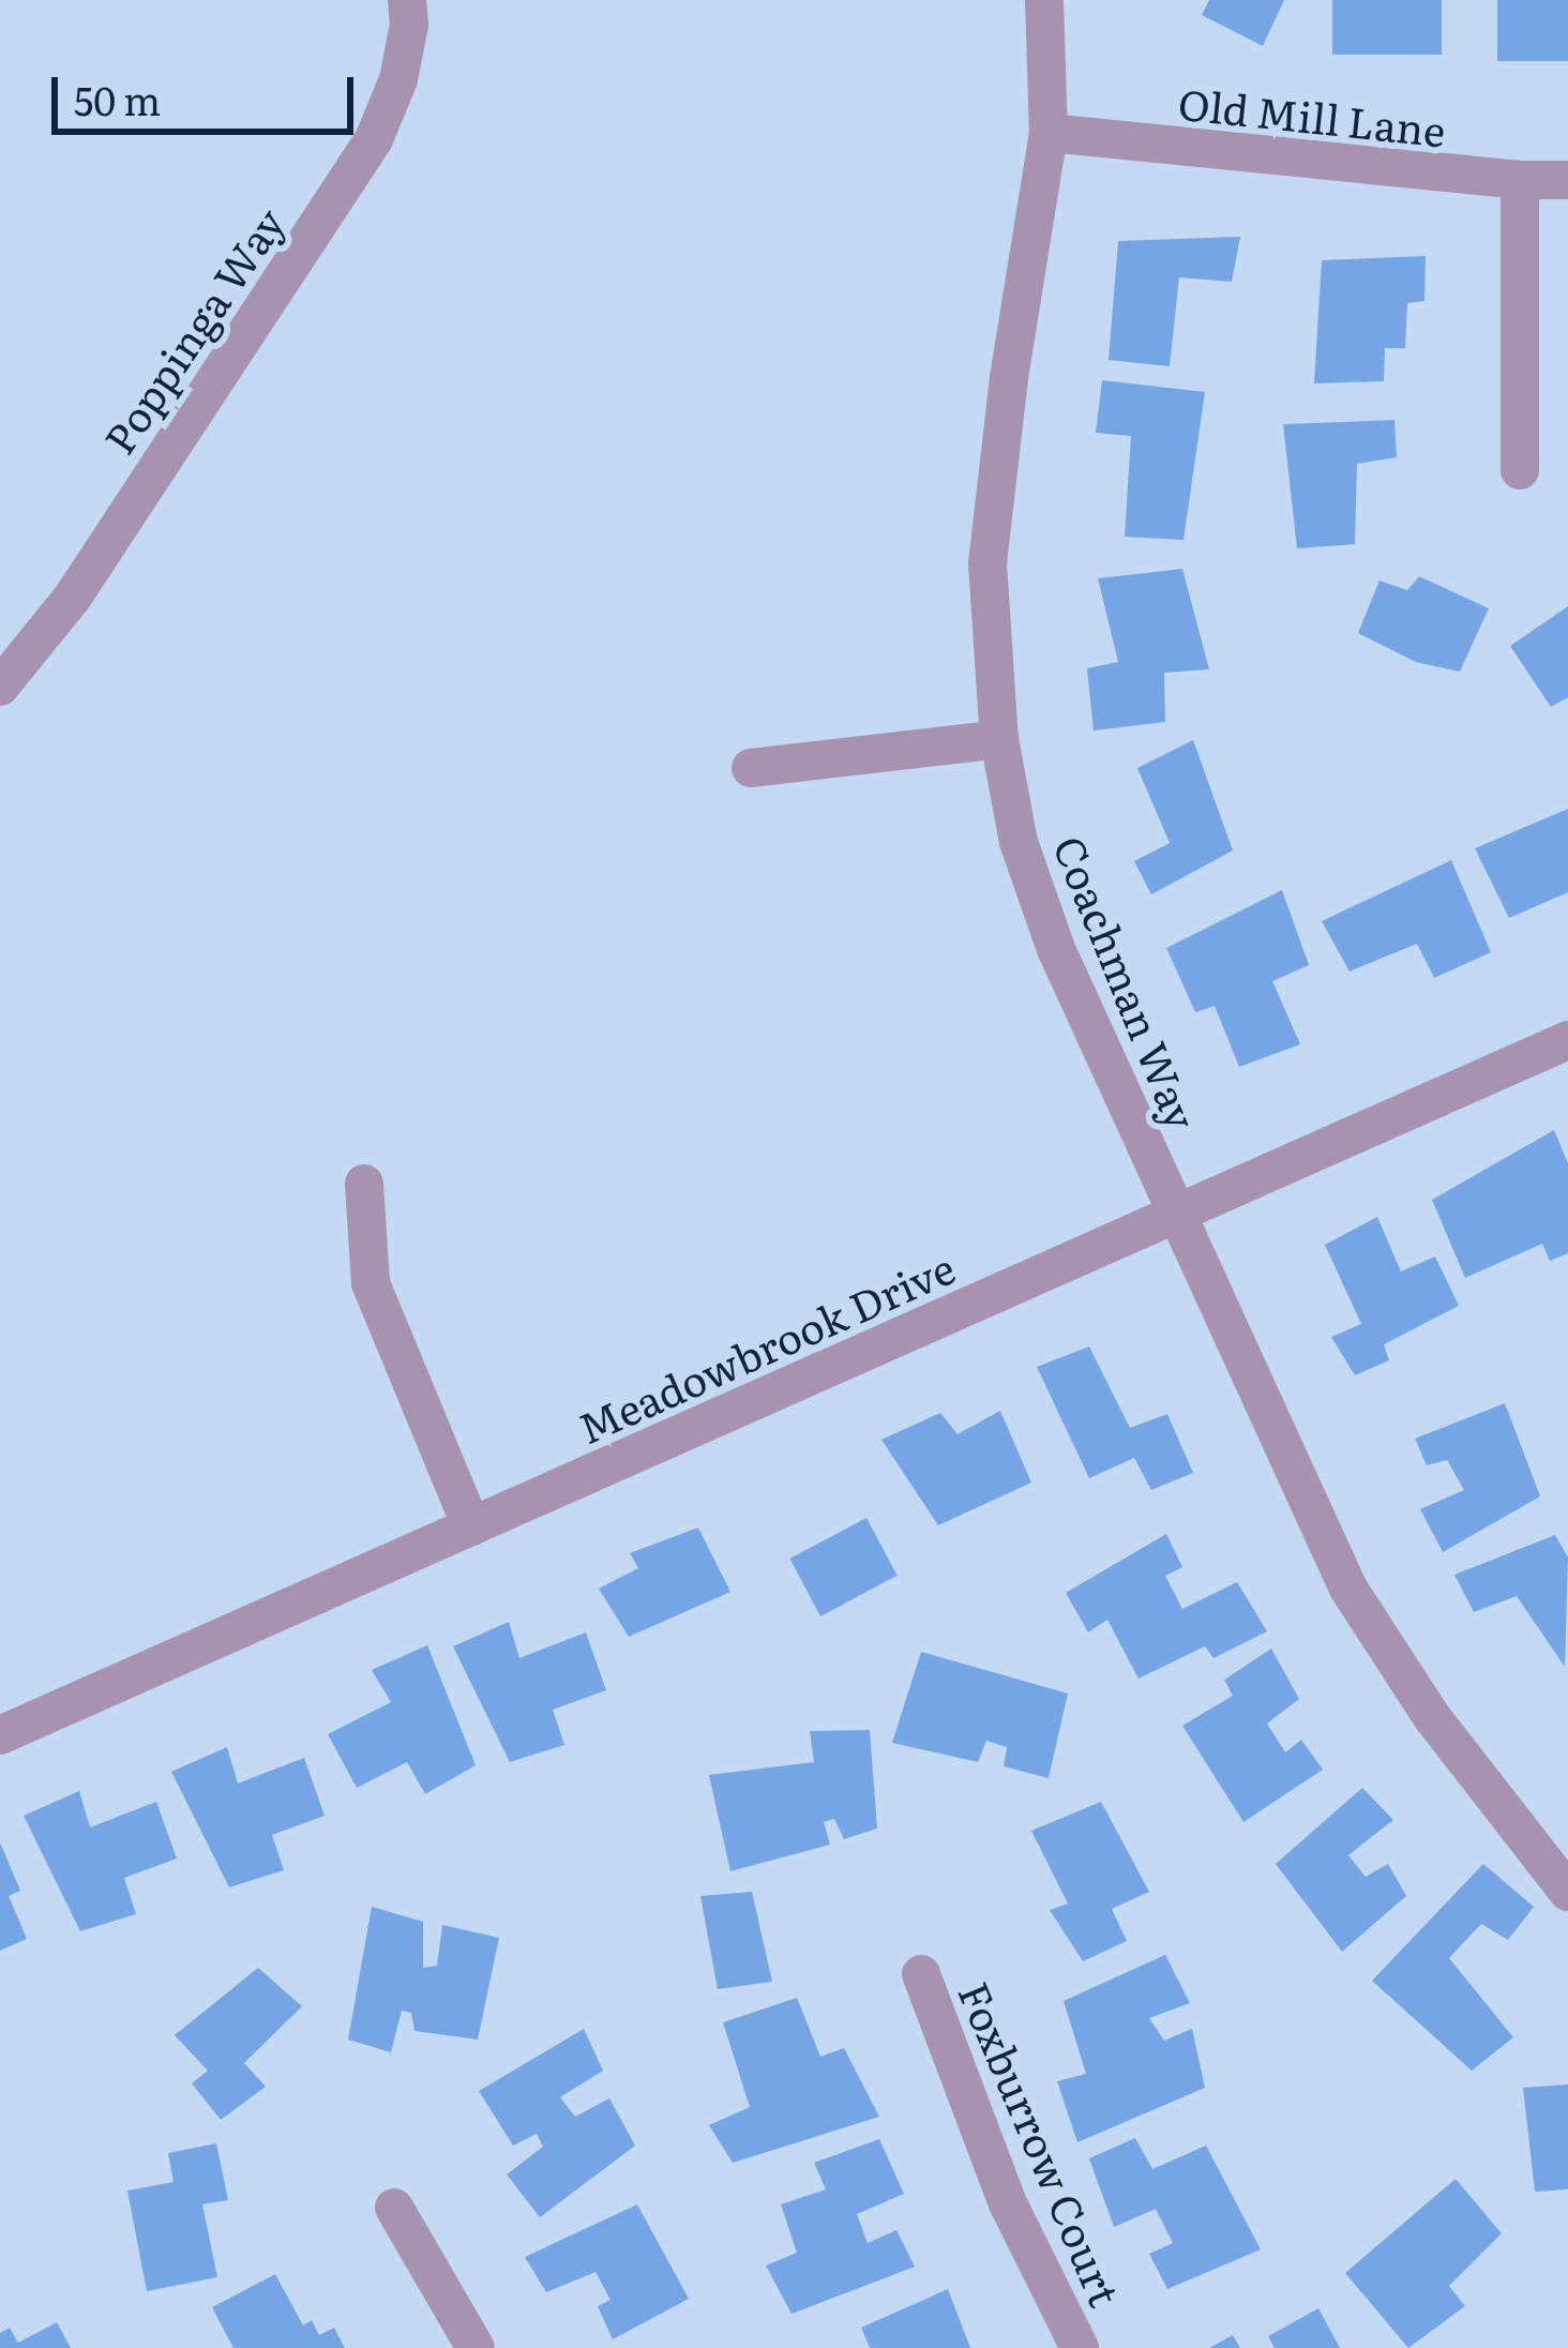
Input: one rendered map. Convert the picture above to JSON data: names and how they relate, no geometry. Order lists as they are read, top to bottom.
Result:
{
  "streets": {
    "street": [
      "Old Mill Lane",
      "Poppinga Way",
      "Coachman Way",
      "Meadowbrook Drive",
      "Foxburrow Court"
    ]
  },
  "crossings": [
    ["Old Mill Lane", "Coachman Way"],
    ["Coachman Way", "Meadowbrook Drive"]
  ],
  "scale_bar": "50 m"
}
